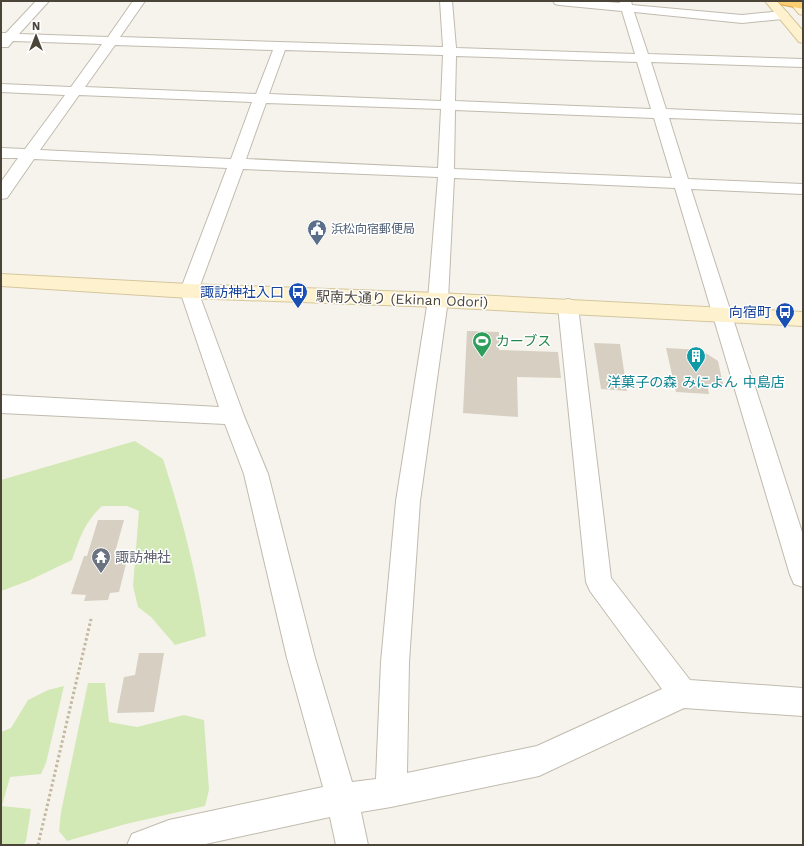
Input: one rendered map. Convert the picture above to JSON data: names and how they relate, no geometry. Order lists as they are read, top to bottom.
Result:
{
  "streets": {
    "street": ["駅南大通り (Ekinan Odori)"]
  },
  "places": {
    "public building": ["浜松向宿郵便局"],
    "bus stop": ["諏訪神社入口", "向宿町"],
    "sports": ["カーブス"],
    "building": ["洋菓子の森 みによん 中島店"],
    "temple": ["諏訪神社"]
  },
  "north": "top"
}
